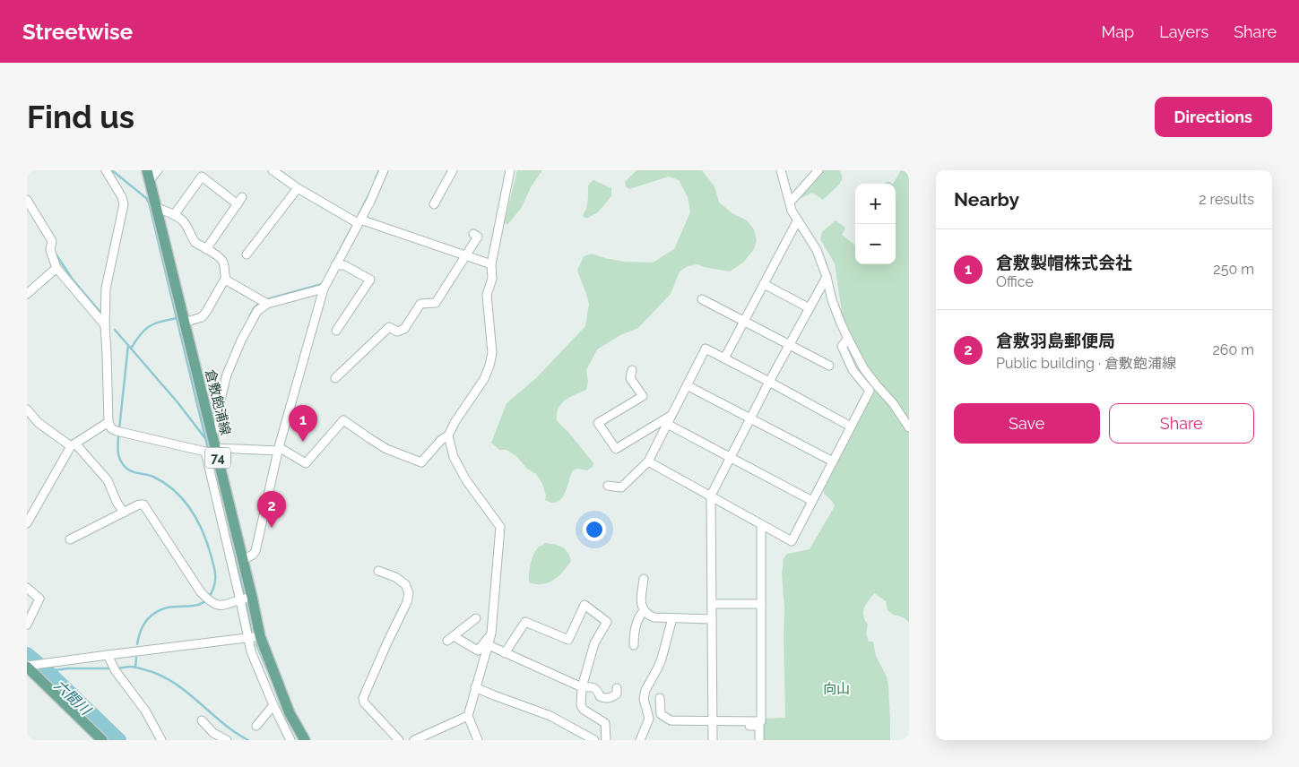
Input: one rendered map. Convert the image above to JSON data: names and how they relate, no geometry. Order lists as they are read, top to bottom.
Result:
{
  "streets": {
    "main road": ["倉敷飽浦線", "74"]
  },
  "water": ["六間川"],
  "parks": ["向山"],
  "page": {
    "header": "Streetwise",
    "nav": ["Map", "Layers", "Share"],
    "buttons": [
      "Directions",
      ["Save", "Share"]
    ],
    "title": "Find us",
    "heading": ["Nearby", "2 results"],
    "map_buttons": ["+", "−"],
    "list": [
      {
        "mark": "1",
        "name": "倉敷製帽株式会社",
        "note": "Office",
        "value": "250 m"
      },
      {
        "mark": "2",
        "name": "倉敷羽島郵便局",
        "note": "Public building · 倉敷飽浦線",
        "value": "260 m"
      }
    ],
    "pins": ["1", "2"]
  }
}
